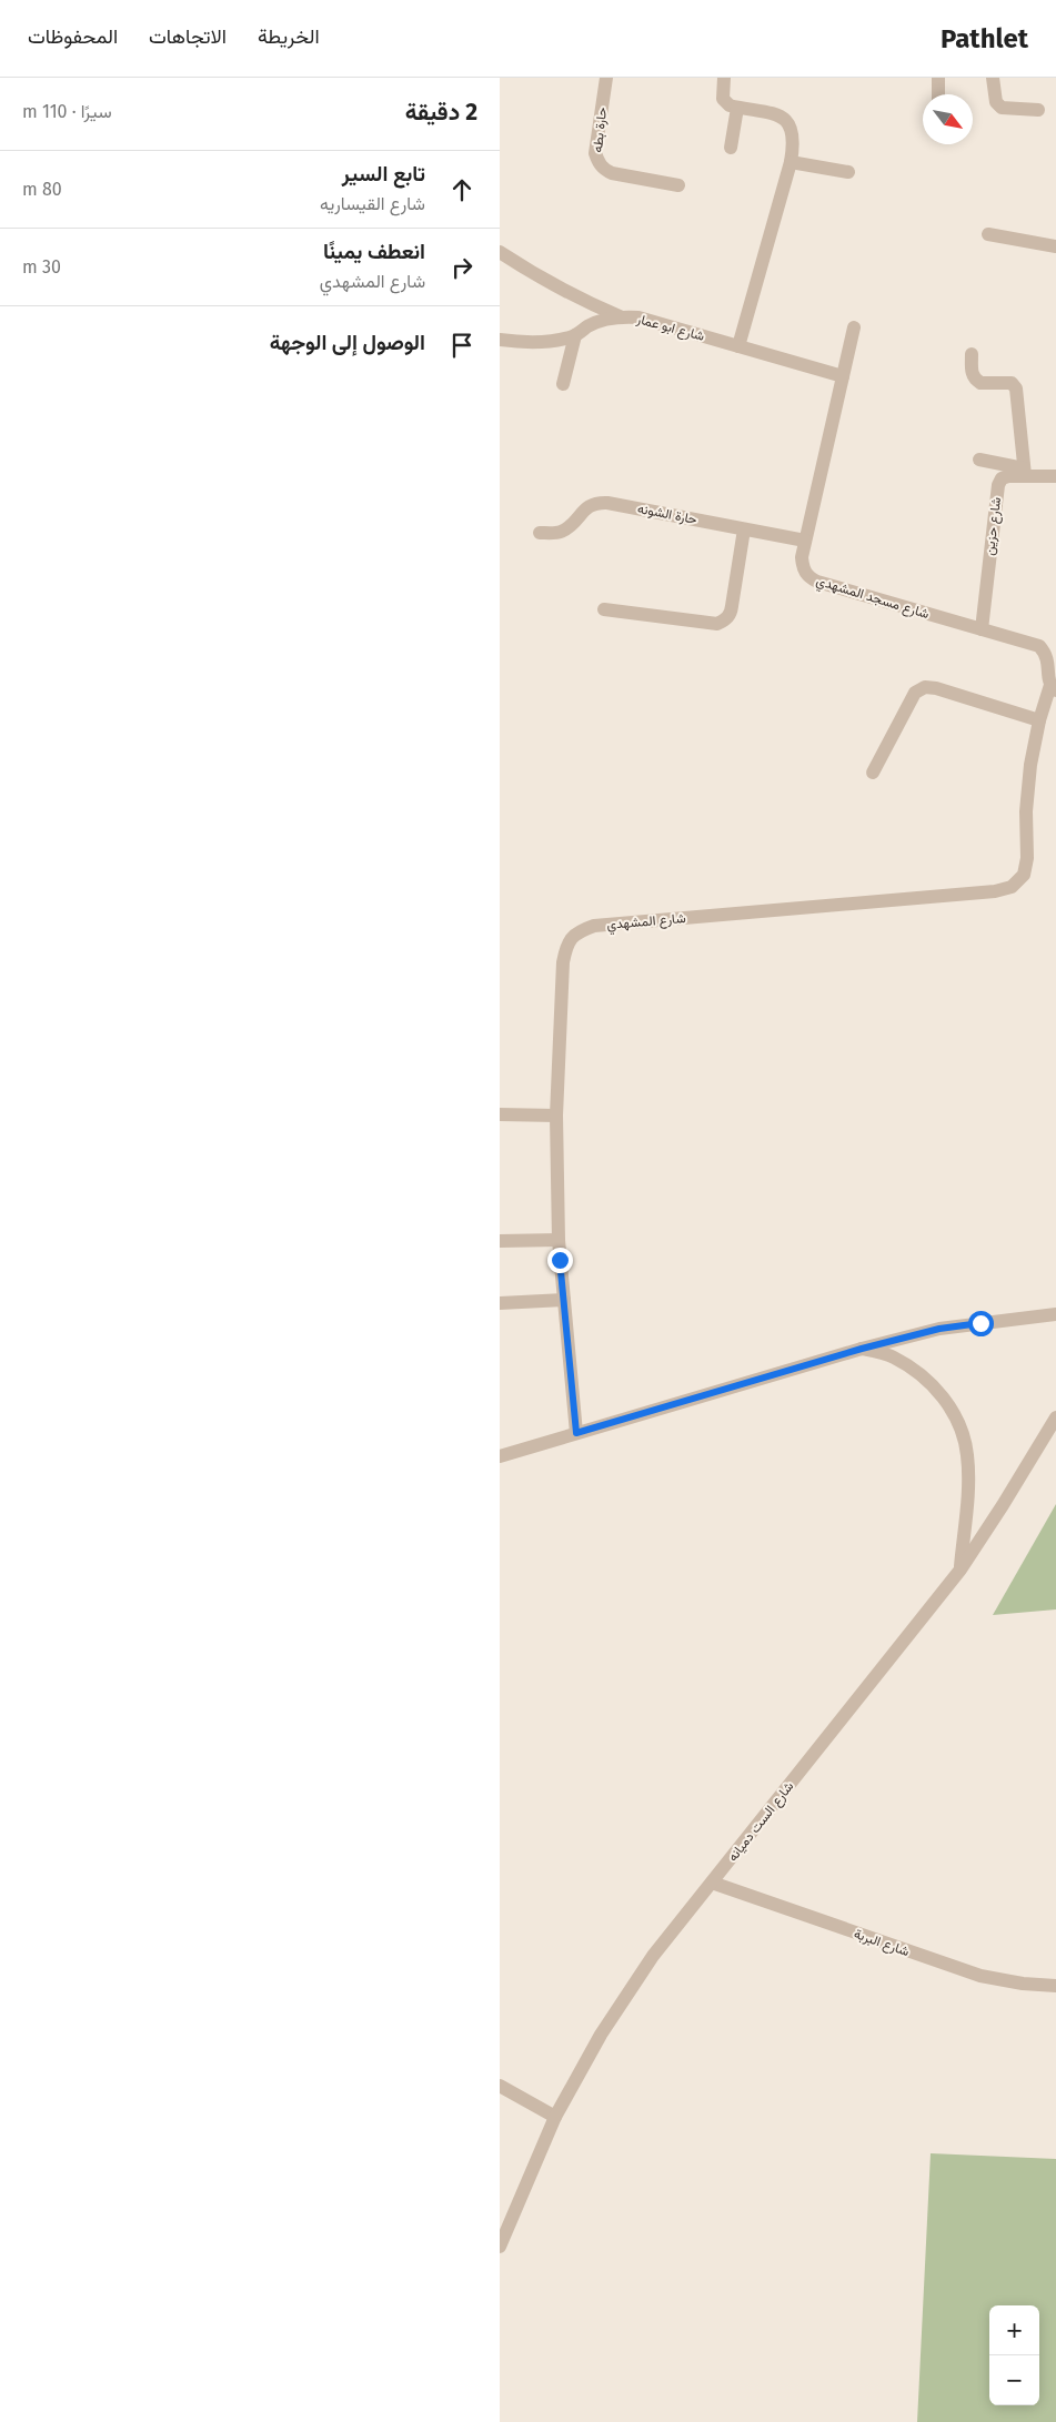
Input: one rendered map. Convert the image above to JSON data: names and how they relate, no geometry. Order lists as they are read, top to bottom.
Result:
{
  "streets": {
    "street": [
      "حارة بطه",
      "شارع ابو عمار",
      "حارة الشونه",
      "شارع حزين",
      "شارع مسجد المشهدي",
      "شارع المشهدي",
      "شارع الست دميانه",
      "شارع البربة"
    ]
  },
  "crossings": [
    ["شارع ابو عمار", "شارع مسجد المشهدي"],
    ["حارة الشونه", "شارع مسجد المشهدي"],
    ["شارع حزين", "شارع مسجد المشهدي"],
    ["شارع مسجد المشهدي", "شارع المشهدي"],
    ["شارع الست دميانه", "شارع البربة"]
  ],
  "north": "bottom right",
  "page": {
    "header": "Pathlet",
    "nav": ["الخريطة", "الاتجاهات", "المحفوظات"],
    "heading": ["2 دقيقة", "سيرًا · 110 m"],
    "list": [
      ["تابع السير", "شارع القيساريه", "80 m"],
      ["انعطف يمينًا", "شارع المشهدي", "30 m"],
      "الوصول إلى الوجهة"
    ],
    "map_buttons": ["+", "−"]
  }
}
